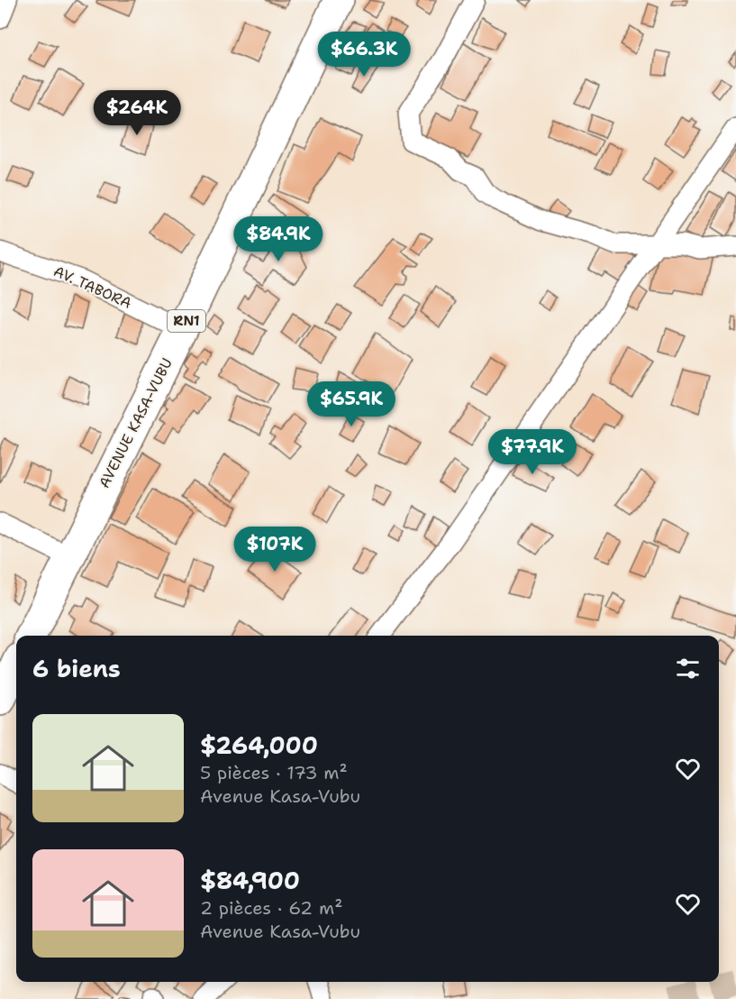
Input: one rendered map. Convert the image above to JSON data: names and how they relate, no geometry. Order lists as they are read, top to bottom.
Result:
{
  "streets": {
    "highway": ["RN1", "AVENUE KASA-VUBU"],
    "street": ["AV. TABORA"]
  },
  "crossings": [
    ["AV. TABORA", "AVENUE KASA-VUBU"]
  ],
  "page": {
    "price": [
      "$66.3K",
      "$264K",
      "$84.9K",
      "$65.9K",
      "$77.9K",
      "$107K"
    ],
    "heading": "6 biens",
    "list": [
      {
        "name": "$264,000",
        "note": "5 pièces · 173 m² · Avenue Kasa-Vubu"
      },
      {
        "name": "$84,900",
        "note": "2 pièces · 62 m² · Avenue Kasa-Vubu"
      }
    ]
  }
}
